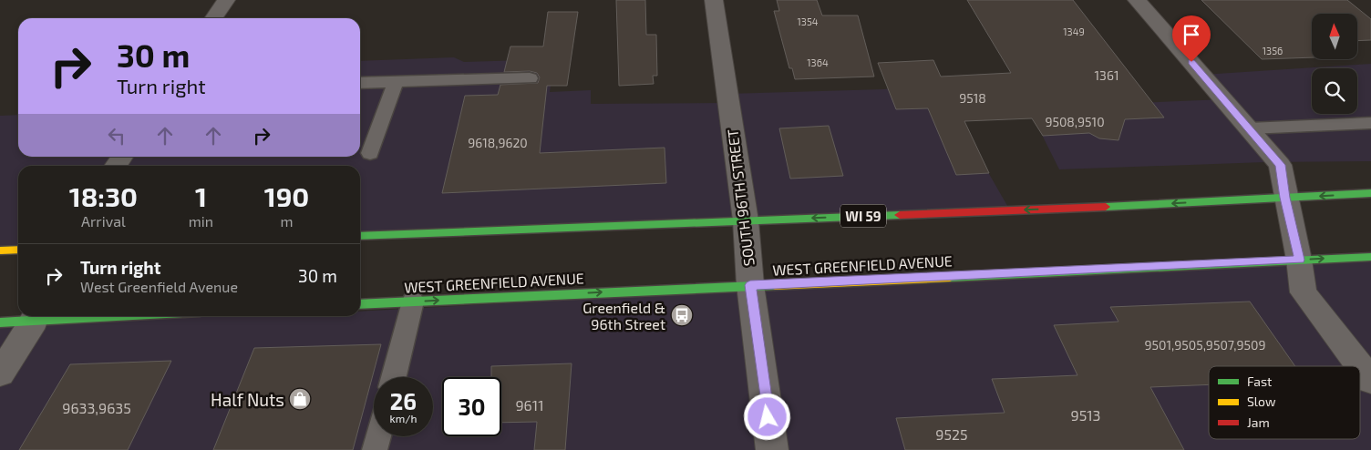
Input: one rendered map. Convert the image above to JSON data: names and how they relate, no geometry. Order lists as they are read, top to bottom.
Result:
{
  "streets": {
    "main road": ["WI 59", "WEST GREENFIELD AVENUE"],
    "street": ["SOUTH 96TH STREET"]
  },
  "crossings": [
    ["SOUTH 96TH STREET", "WI 59"],
    ["SOUTH 96TH STREET", "WEST GREENFIELD AVENUE"]
  ],
  "places": {
    "bus stop": ["Greenfield & 96th Street"],
    "shop": ["Half Nuts"]
  },
  "house_numbers": [
    "1354",
    "1349",
    "1356",
    "1364",
    "1361",
    "9518",
    "9508,9510",
    "9618,9620",
    "9501,9505,9507,9509",
    "9611",
    "9633,9635",
    "9513",
    "9525"
  ],
  "legend": ["Fast", "Slow", "Jam"],
  "north": "top",
  "page": {
    "turn": ["30 m", "Turn right"],
    "eta": [
      "18:30",
      "Arrival",
      "1",
      "min",
      "190",
      "m"
    ],
    "list": [
      {
        "name": "Turn right",
        "note": "West Greenfield Avenue",
        "value": "30 m"
      }
    ],
    "speed": "26 km/h",
    "limit": "30"
  }
}
